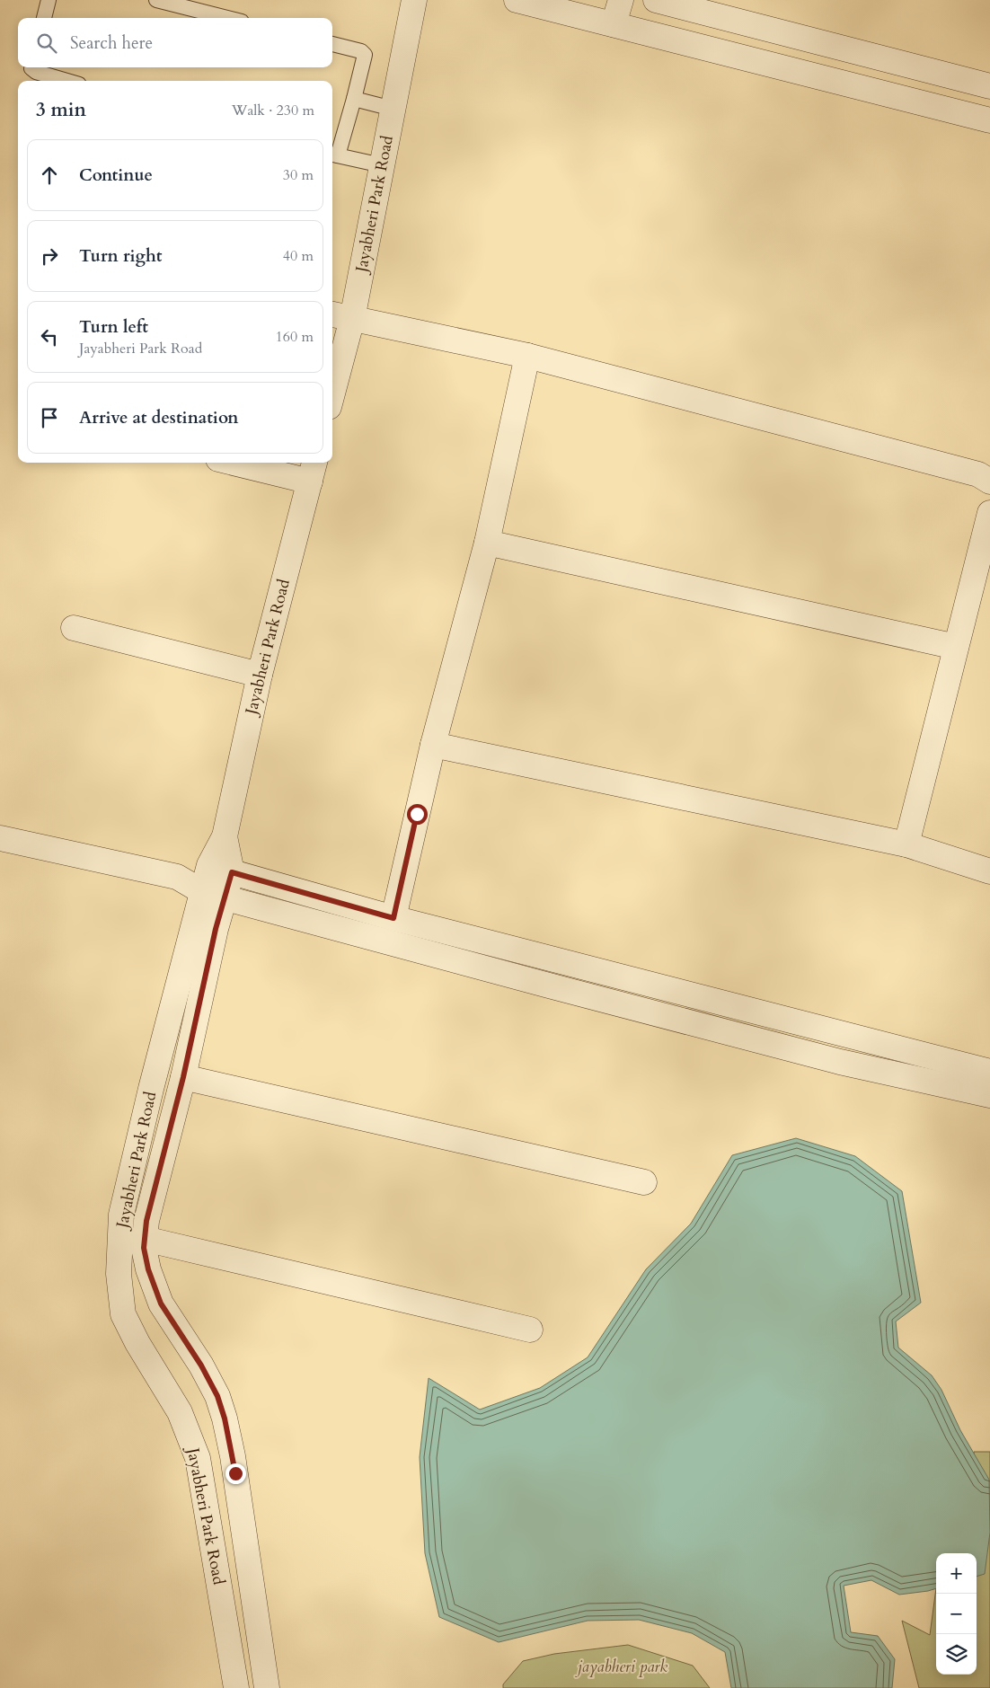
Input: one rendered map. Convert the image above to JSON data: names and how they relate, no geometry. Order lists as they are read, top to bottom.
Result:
{
  "streets": {
    "street": ["Jayabheri Park Road"]
  },
  "parks": ["jayabheri park"],
  "page": {
    "search": "Search here",
    "heading": ["3 min", "Walk · 230 m"],
    "list": [
      ["Continue", "30 m"],
      ["Turn right", "40 m"],
      ["Turn left", "Jayabheri Park Road", "160 m"],
      "Arrive at destination"
    ],
    "map_buttons": ["+", "−"]
  }
}
